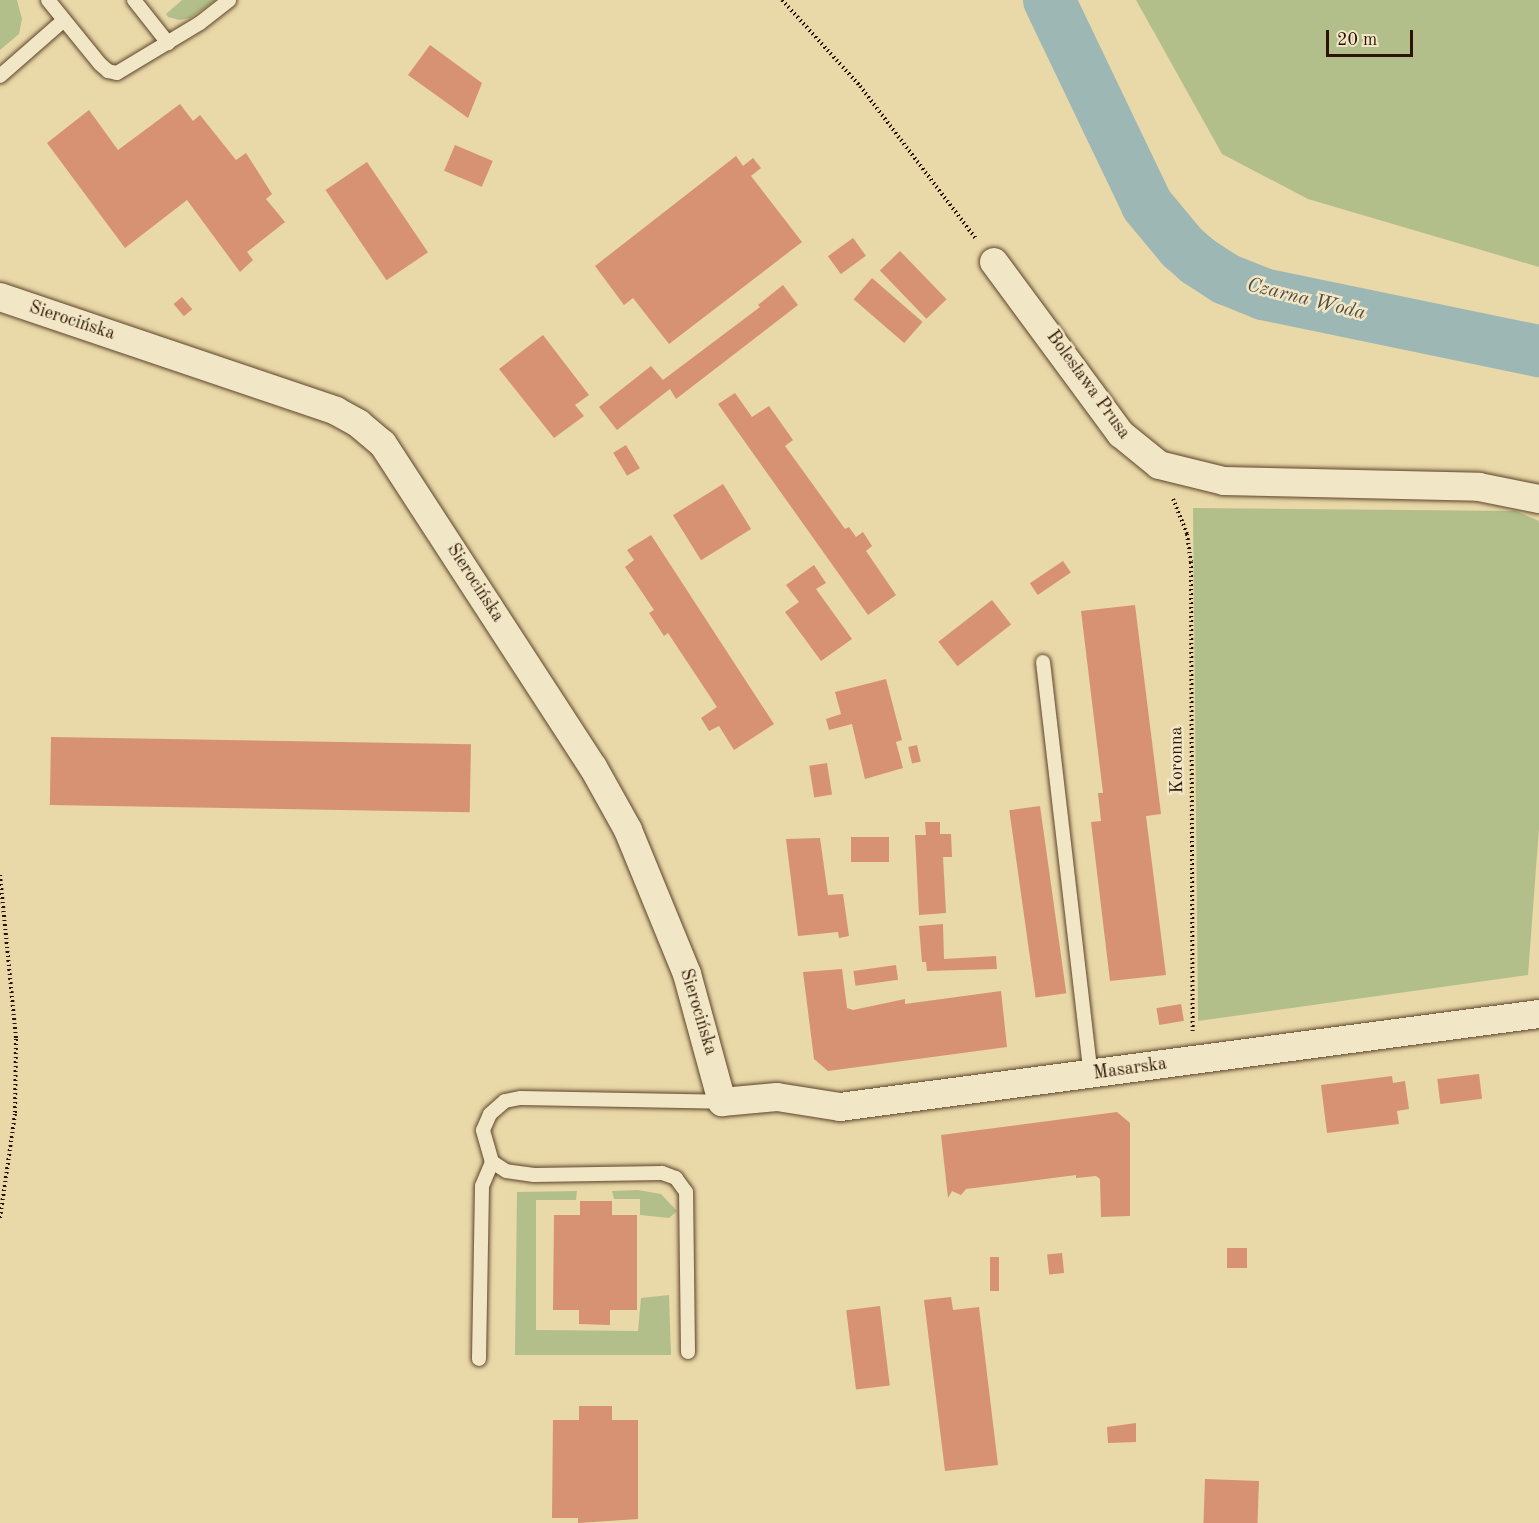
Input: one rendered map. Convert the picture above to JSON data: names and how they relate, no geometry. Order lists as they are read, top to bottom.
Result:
{
  "streets": {
    "street": ["Sierocińska", "Bolesława Prusa", "Masarska"],
    "path": ["Koronna"]
  },
  "crossings": [
    ["Sierocińska", "Masarska"],
    ["Bolesława Prusa", "Koronna"],
    ["Koronna", "Masarska"]
  ],
  "water": ["Czarna Woda"],
  "scale_bar": "20 m"
}
